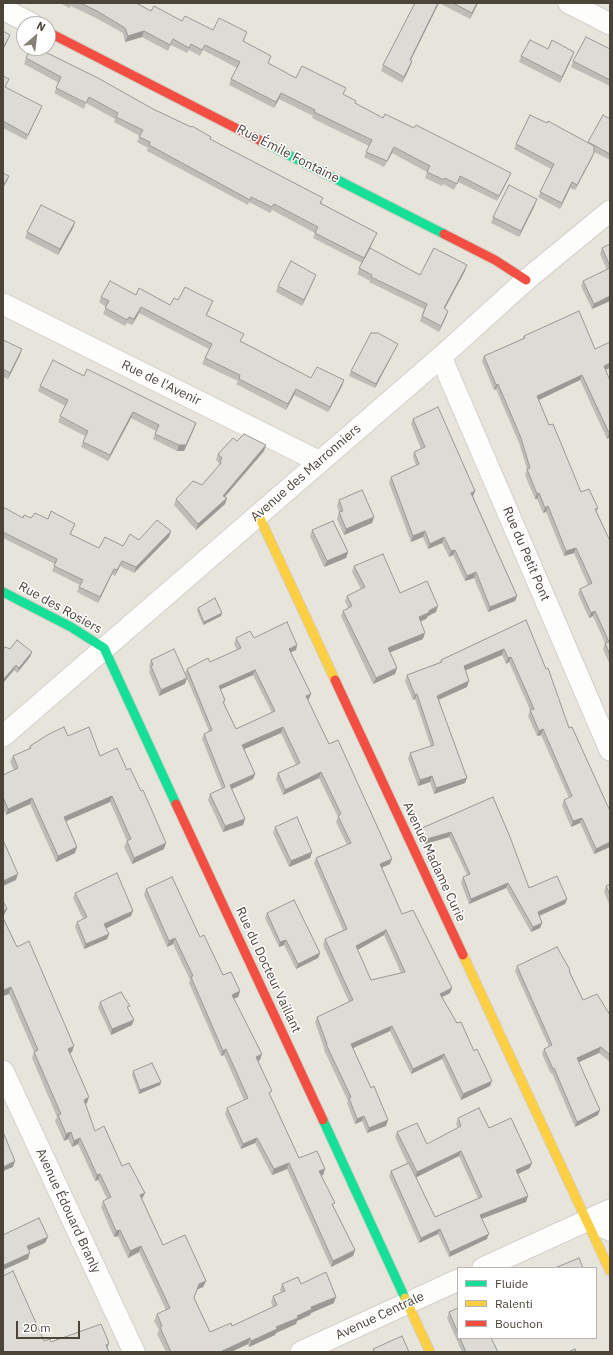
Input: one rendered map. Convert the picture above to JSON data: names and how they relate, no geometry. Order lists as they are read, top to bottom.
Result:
{
  "streets": {
    "street": [
      "Rue Émile Fontaine",
      "Rue de l'Avenir",
      "Avenue des Marronniers",
      "Rue du Petit Pont",
      "Rue des Rosiers",
      "Avenue Madame Curie",
      "Rue du Docteur Vaillant",
      "Avenue Édouard Branly",
      "Avenue Centrale"
    ]
  },
  "crossings": [
    ["Rue Émile Fontaine", "Avenue des Marronniers"],
    ["Rue de l'Avenir", "Avenue des Marronniers"],
    ["Avenue des Marronniers", "Rue du Petit Pont"],
    ["Avenue des Marronniers", "Rue des Rosiers"],
    ["Avenue des Marronniers", "Avenue Madame Curie"],
    ["Avenue des Marronniers", "Rue du Docteur Vaillant"],
    ["Rue des Rosiers", "Rue du Docteur Vaillant"],
    ["Rue du Docteur Vaillant", "Avenue Centrale"]
  ],
  "legend": ["Fluide", "Ralenti", "Bouchon"],
  "scale_bar": "20 m",
  "north": "top right"
}
